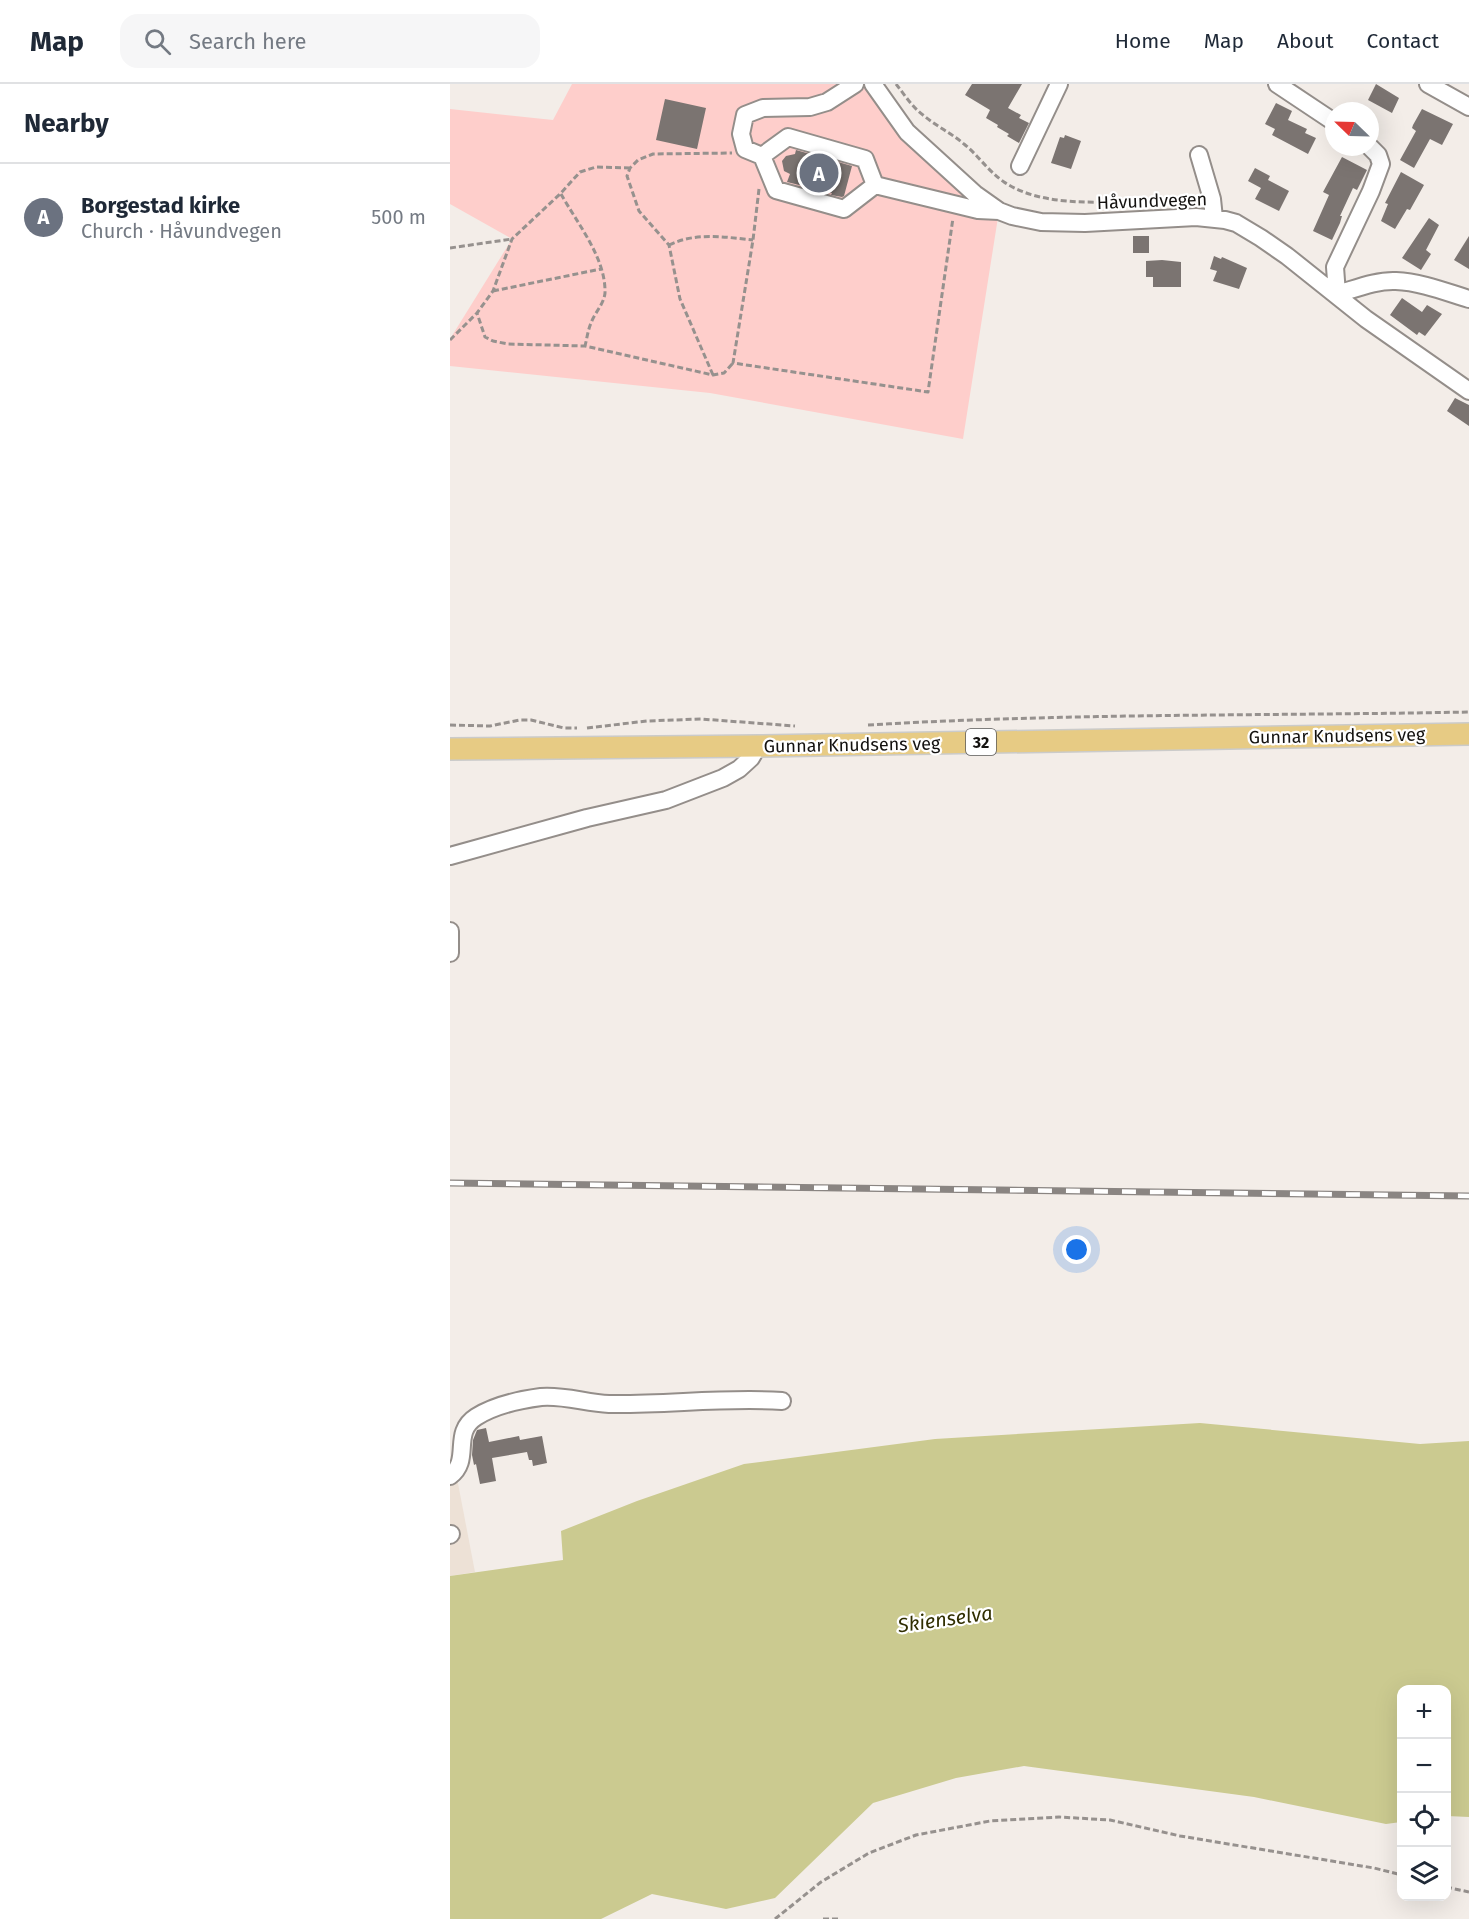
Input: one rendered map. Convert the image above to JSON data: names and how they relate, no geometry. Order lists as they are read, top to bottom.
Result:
{
  "streets": {
    "main road": ["Gunnar Knudsens veg", "32"],
    "street": ["Håvundvegen"]
  },
  "water": ["Skienselva"],
  "north": "top left",
  "page": {
    "header": "Map",
    "search": "Search here",
    "nav": [
      "Home",
      "Map",
      "About",
      "Contact"
    ],
    "heading": "Nearby",
    "pins": "A",
    "list": [
      {
        "mark": "A",
        "name": "Borgestad kirke",
        "note": "Church · Håvundvegen",
        "value": "500 m"
      }
    ],
    "map_buttons": ["+", "−"]
  }
}
